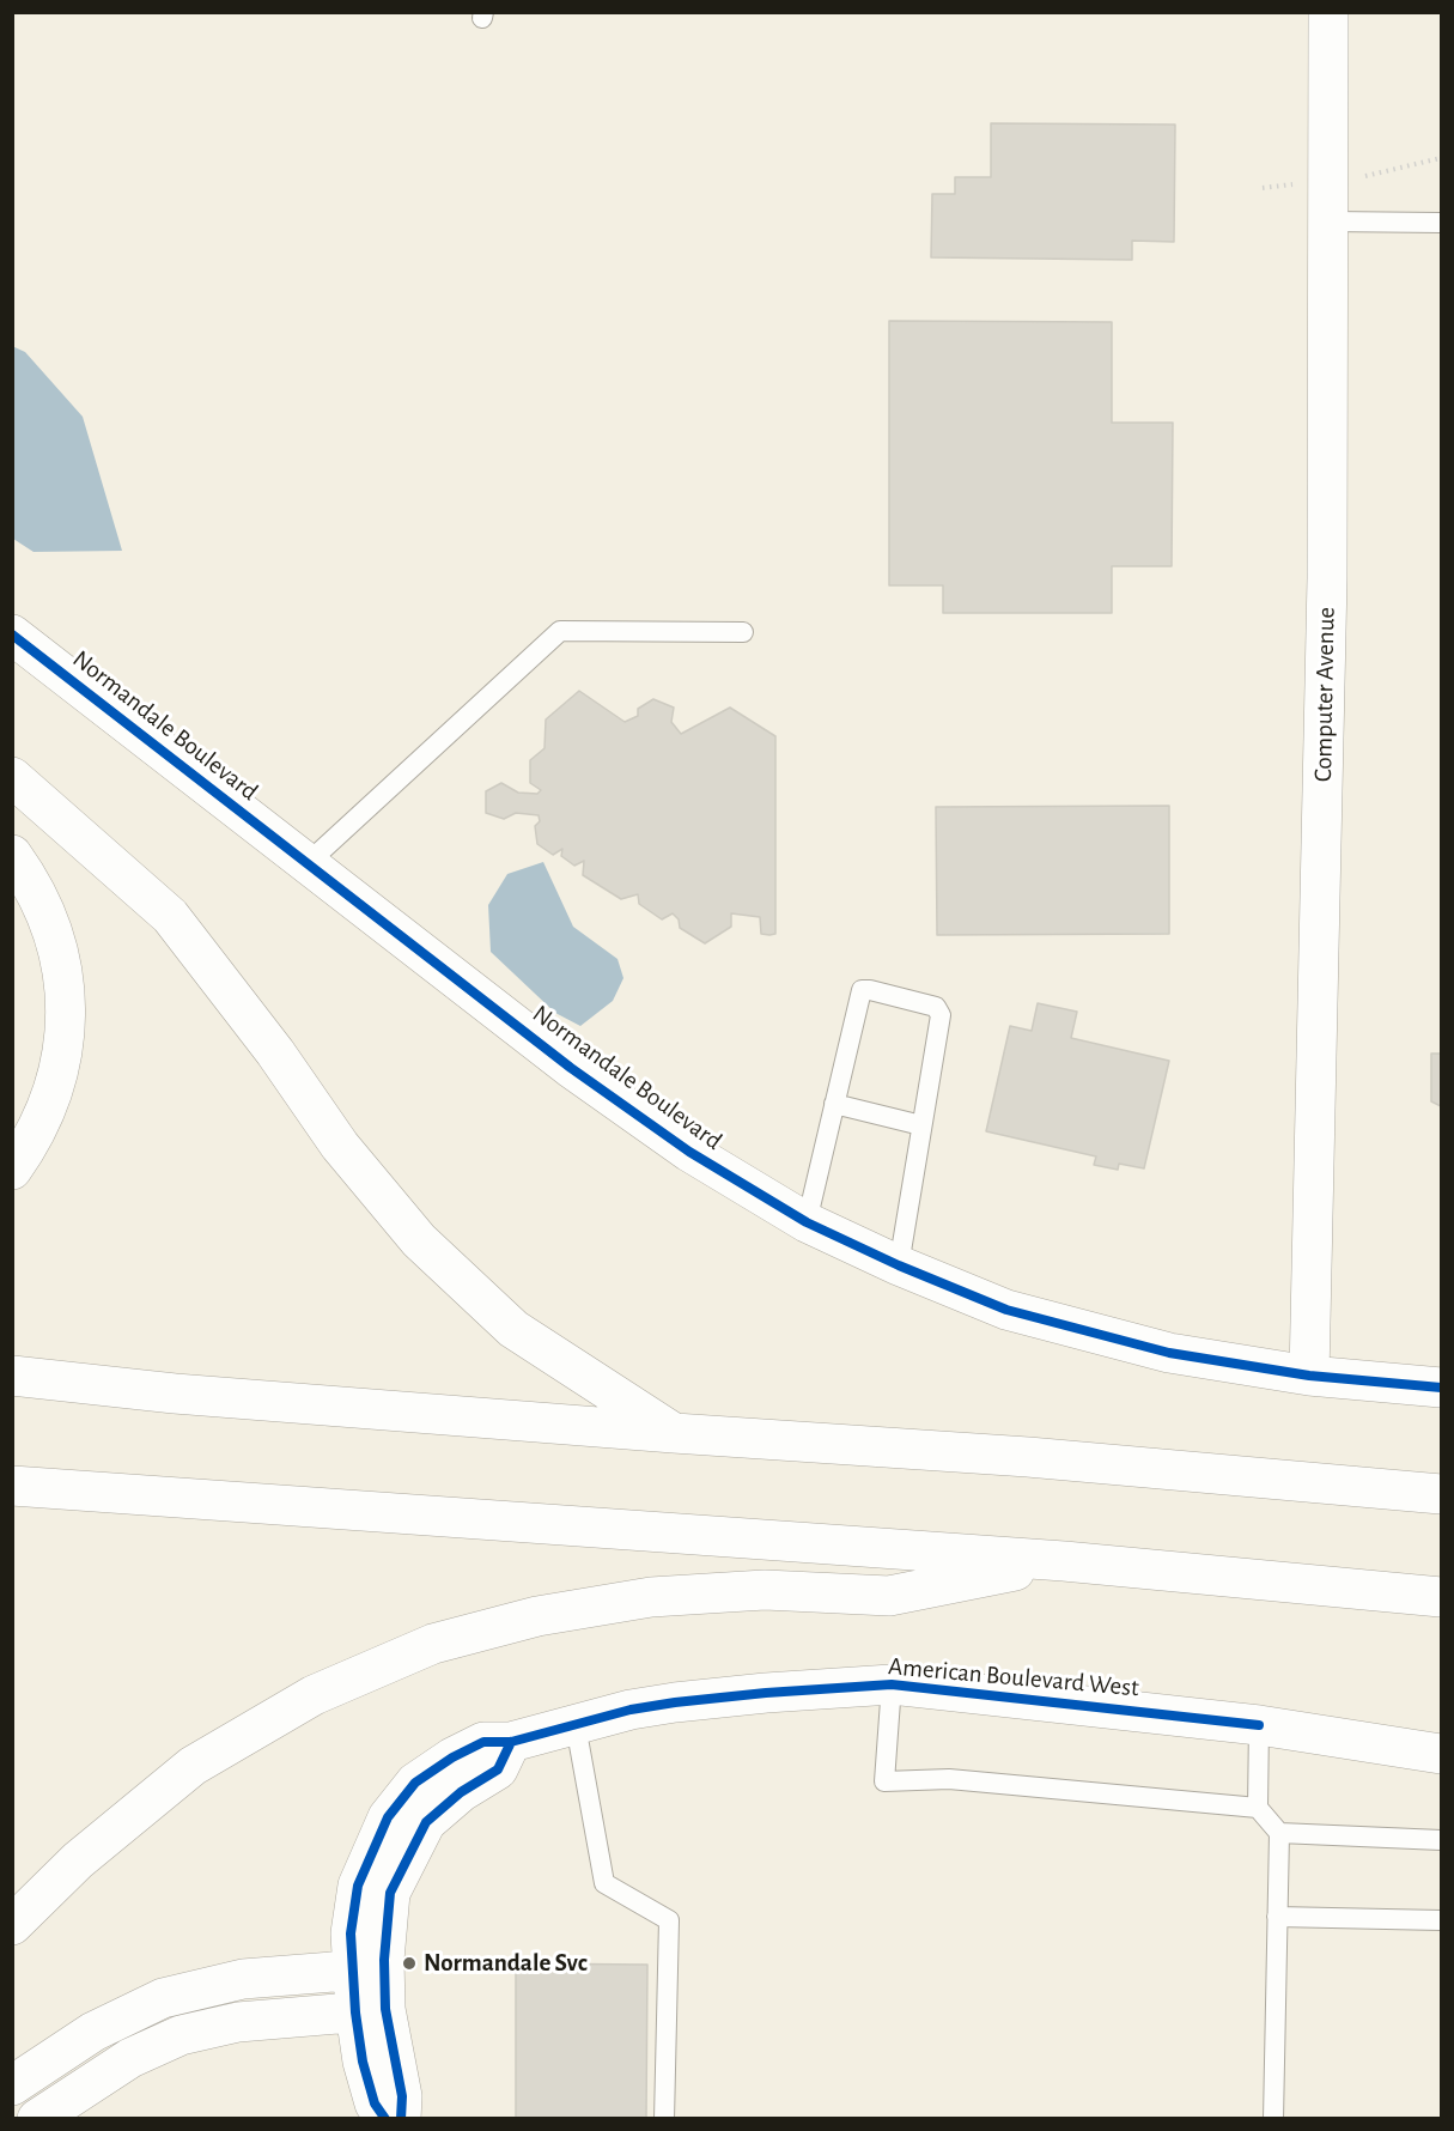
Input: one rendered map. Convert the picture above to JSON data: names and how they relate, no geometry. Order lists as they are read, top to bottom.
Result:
{
  "streets": {
    "main road": ["Computer Avenue", "Normandale Boulevard", "American Boulevard West"]
  },
  "crossings": [
    ["Computer Avenue", "Normandale Boulevard"]
  ],
  "places": ["Normandale Svc"]
}
